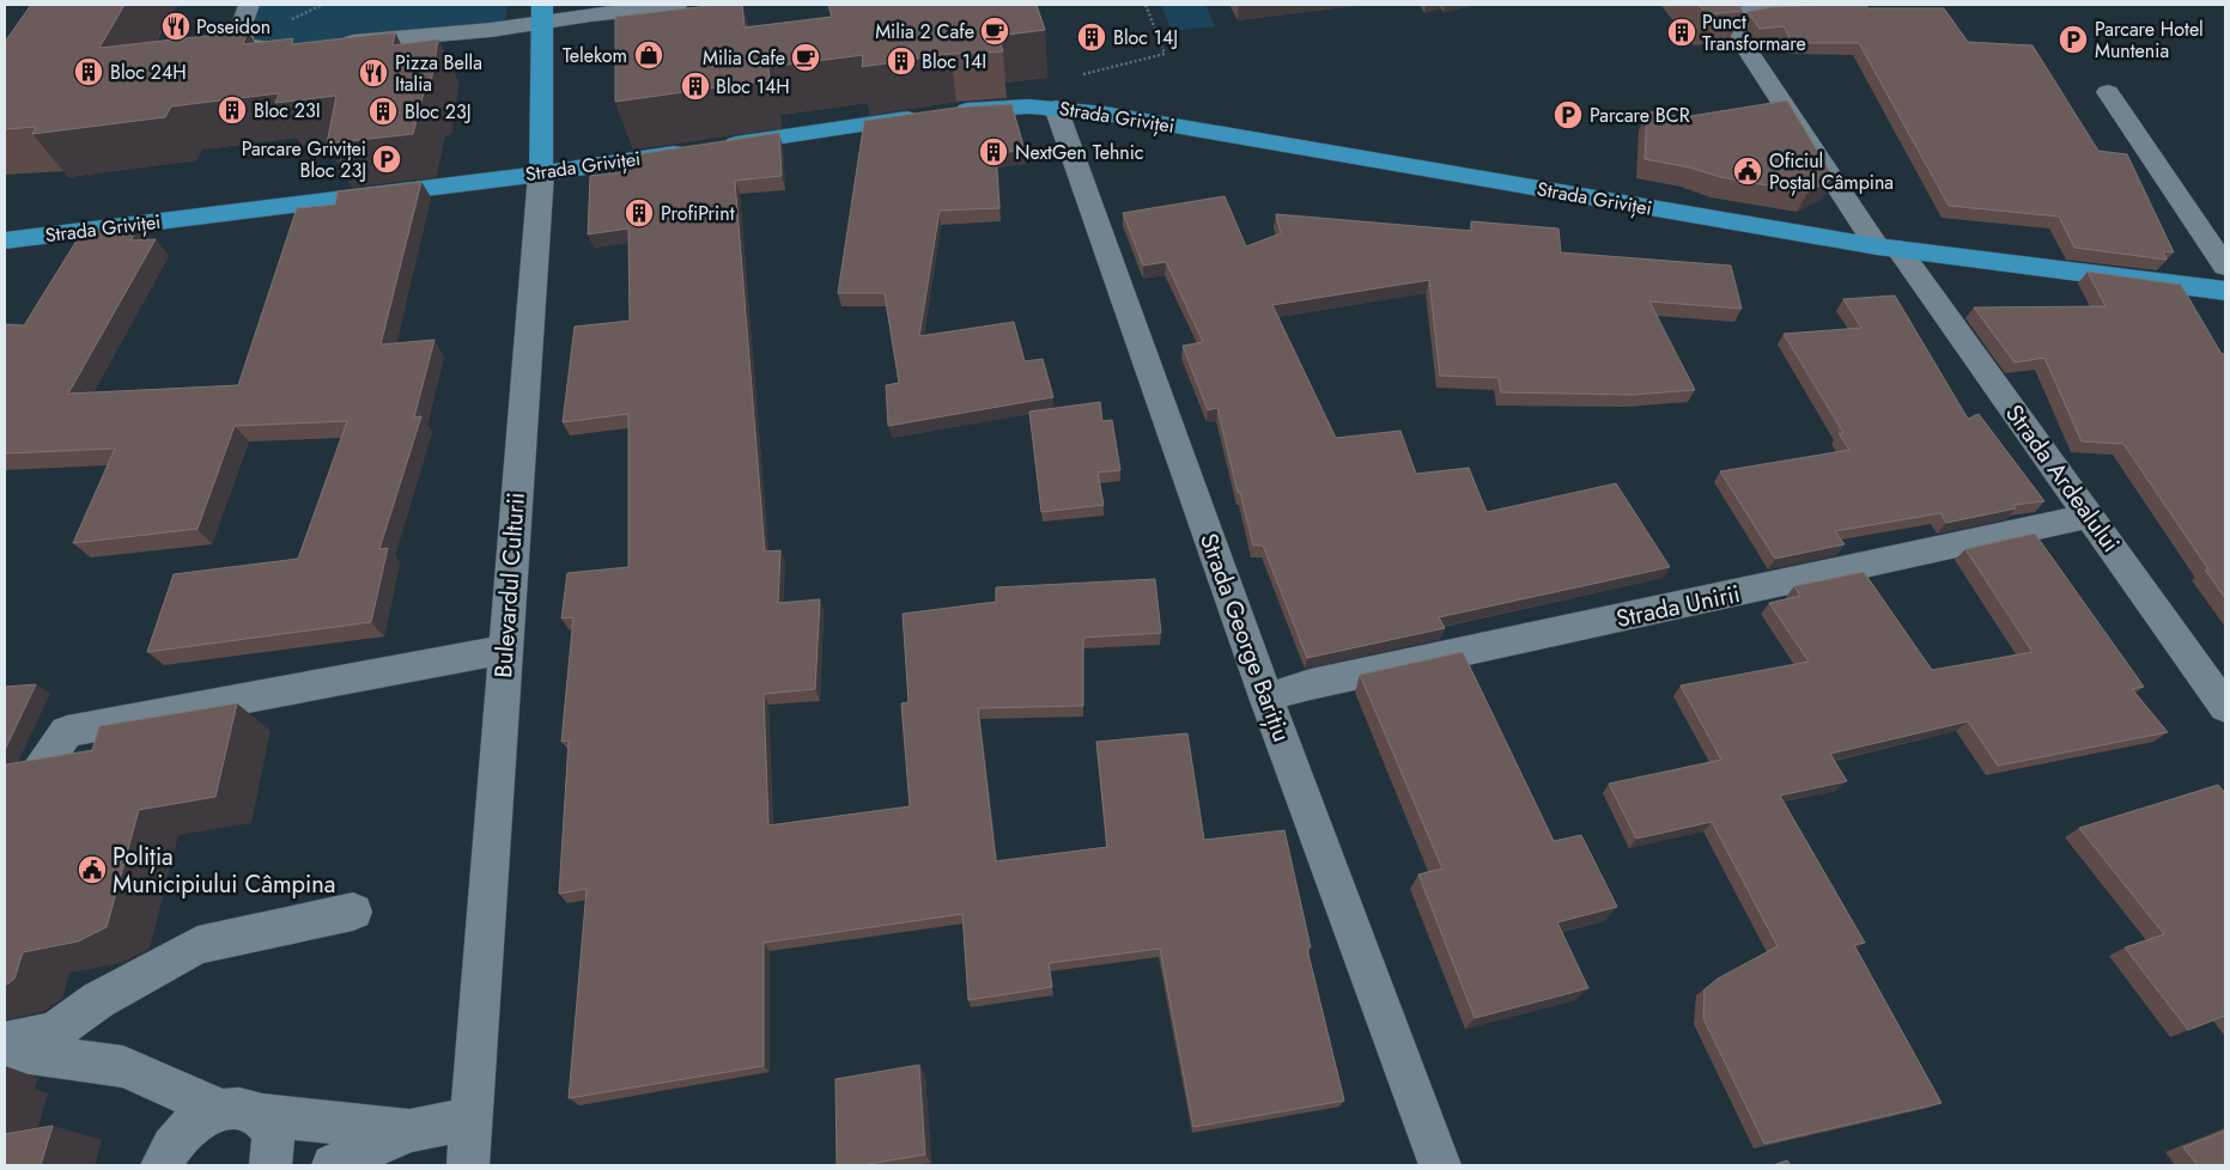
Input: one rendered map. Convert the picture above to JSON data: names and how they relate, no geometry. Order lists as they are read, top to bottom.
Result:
{
  "streets": {
    "main road": ["Strada Griviței", "Bulevardul Culturii"],
    "street": ["Strada Ardealului", "Strada Unirii", "Strada George Barițiu"]
  },
  "crossings": [
    ["Strada Griviței", "Strada Ardealului"],
    ["Strada Griviței", "Bulevardul Culturii"],
    ["Strada Griviței", "Strada George Barițiu"],
    ["Strada Ardealului", "Strada Unirii"],
    ["Strada Unirii", "Strada George Barițiu"]
  ],
  "places": {
    "restaurant": ["Poseidon", "Pizza Bella Italia"],
    "cafe": ["Milia 2 Cafe", "Milia Cafe"],
    "building": [
      "Punct Transformare",
      "Bloc 14J",
      "Bloc 14I",
      "Bloc 24H",
      "Bloc 14H",
      "Bloc 23I",
      "Bloc 23J",
      "NextGen Tehnic",
      "ProfiPrint"
    ],
    "parking": ["Parcare Hotel Muntenia", "Parcare BCR", "Parcare Griviței Bloc 23J"],
    "shop": ["Telekom"],
    "public building": ["Oficiul Poștal Câmpina", "Poliția Municipiului Câmpina"]
  }
}
